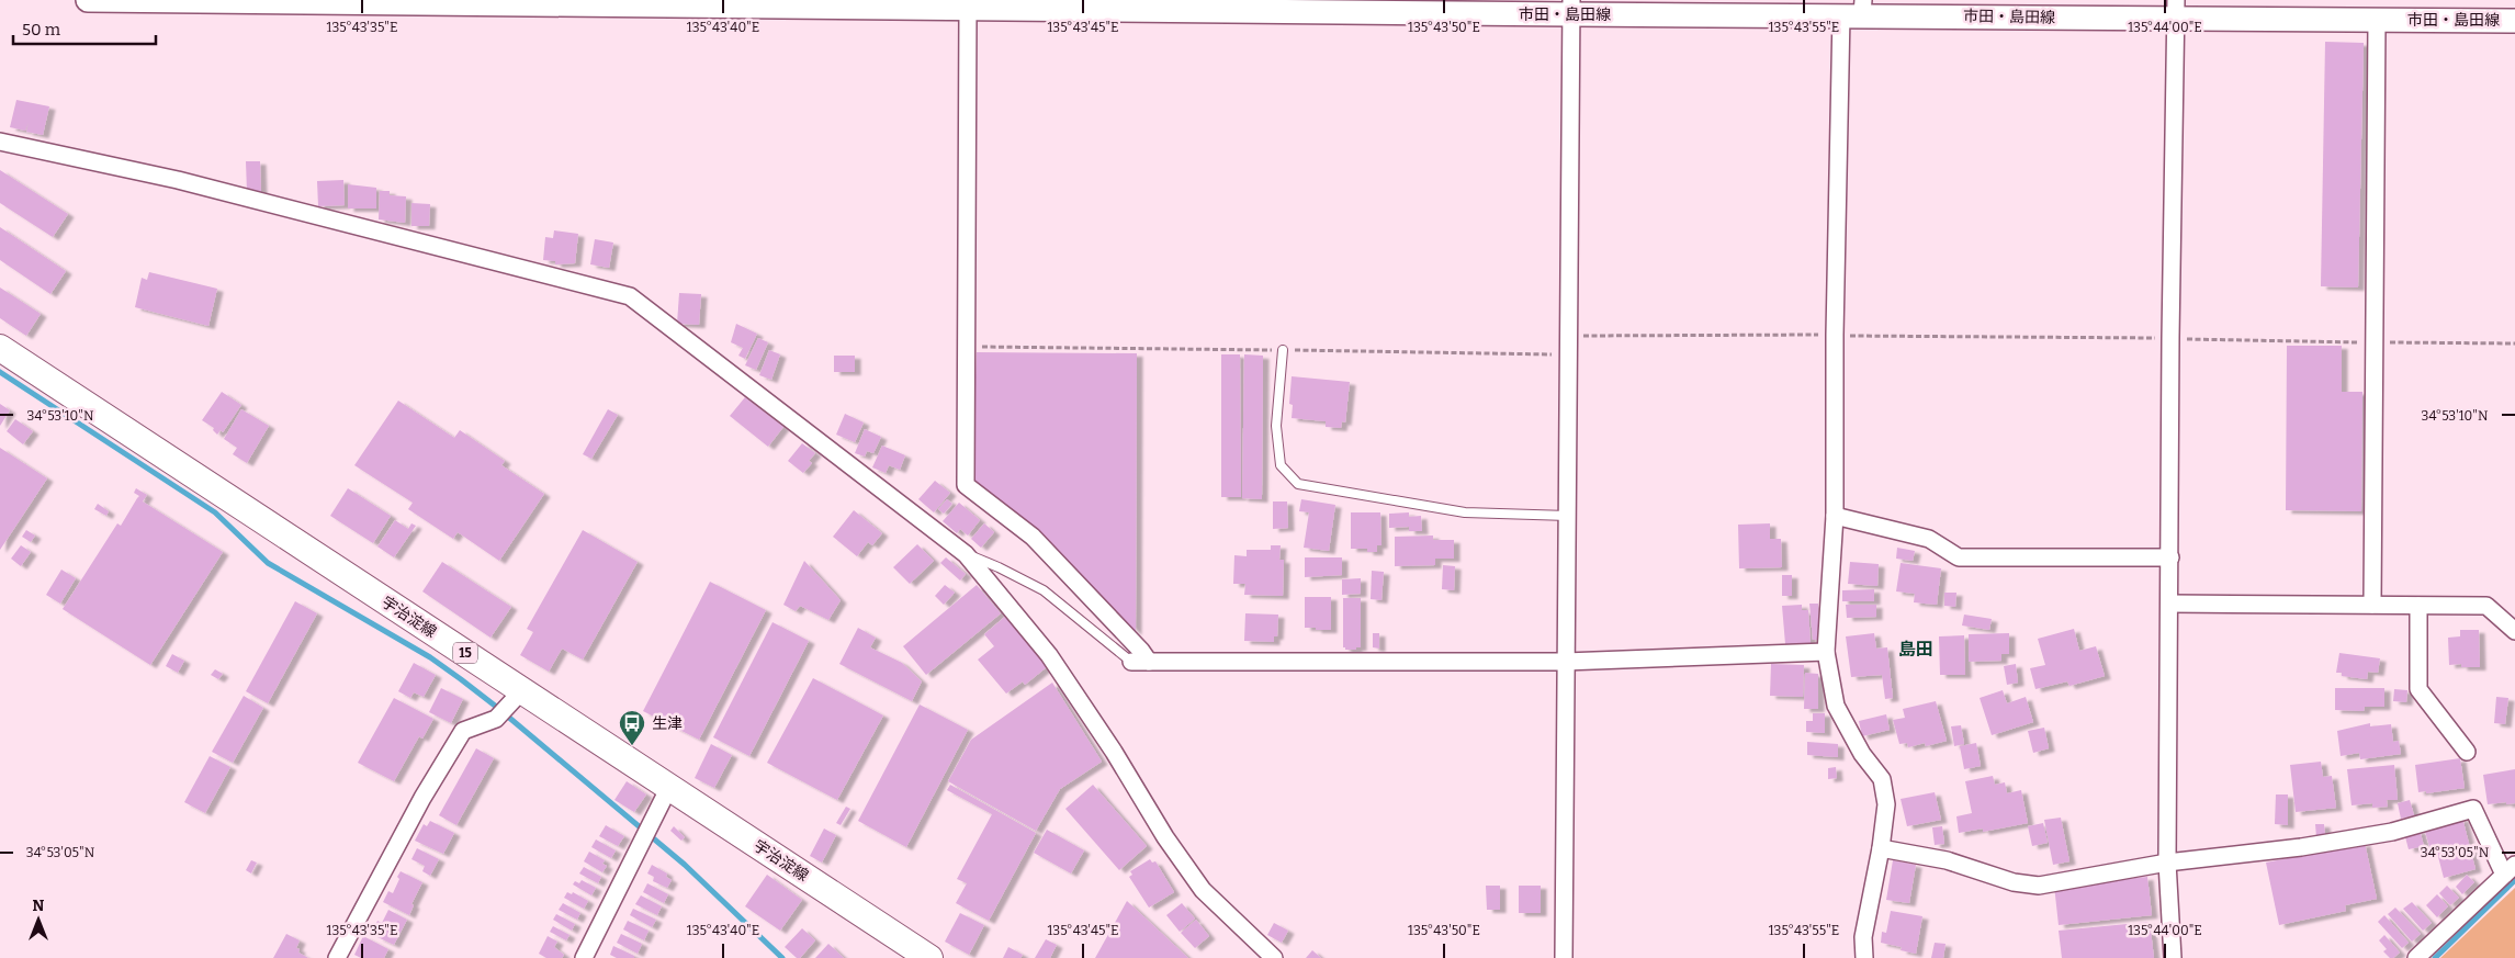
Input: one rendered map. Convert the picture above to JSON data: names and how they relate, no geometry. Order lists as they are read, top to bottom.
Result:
{
  "streets": {
    "main road": ["宇治淀線", "15"],
    "street": ["市田・島田線"]
  },
  "districts": ["島田"],
  "places": {
    "bus stop": ["生津"]
  },
  "scale_bar": "50 m",
  "north": "top",
  "coordinates": [
    "135°43'35\"E",
    "135°43'40\"E",
    "135°43'45\"E",
    "135°43'50\"E",
    "135°43'55\"E",
    "135°44'00\"E",
    "34°53'10\"N",
    "34°53'05\"N"
  ]
}
